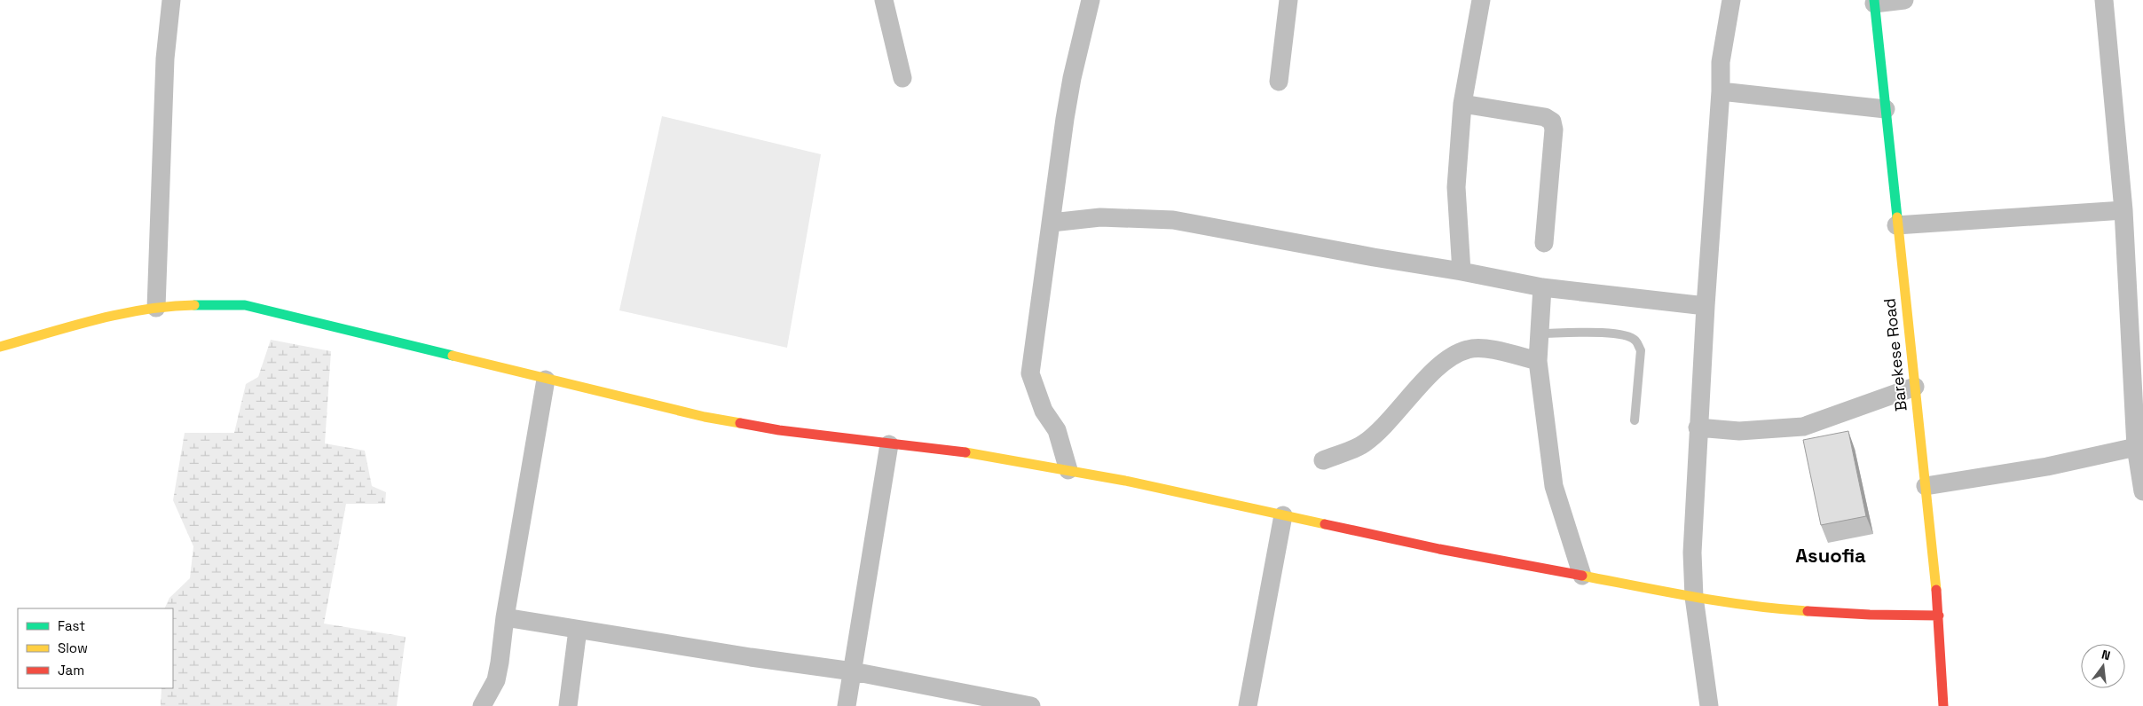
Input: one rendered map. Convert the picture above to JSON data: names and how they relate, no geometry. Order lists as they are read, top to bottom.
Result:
{
  "streets": {
    "street": ["Barekese Road"]
  },
  "districts": ["Asuofia"],
  "legend": ["Fast", "Slow", "Jam"],
  "north": "top"
}
